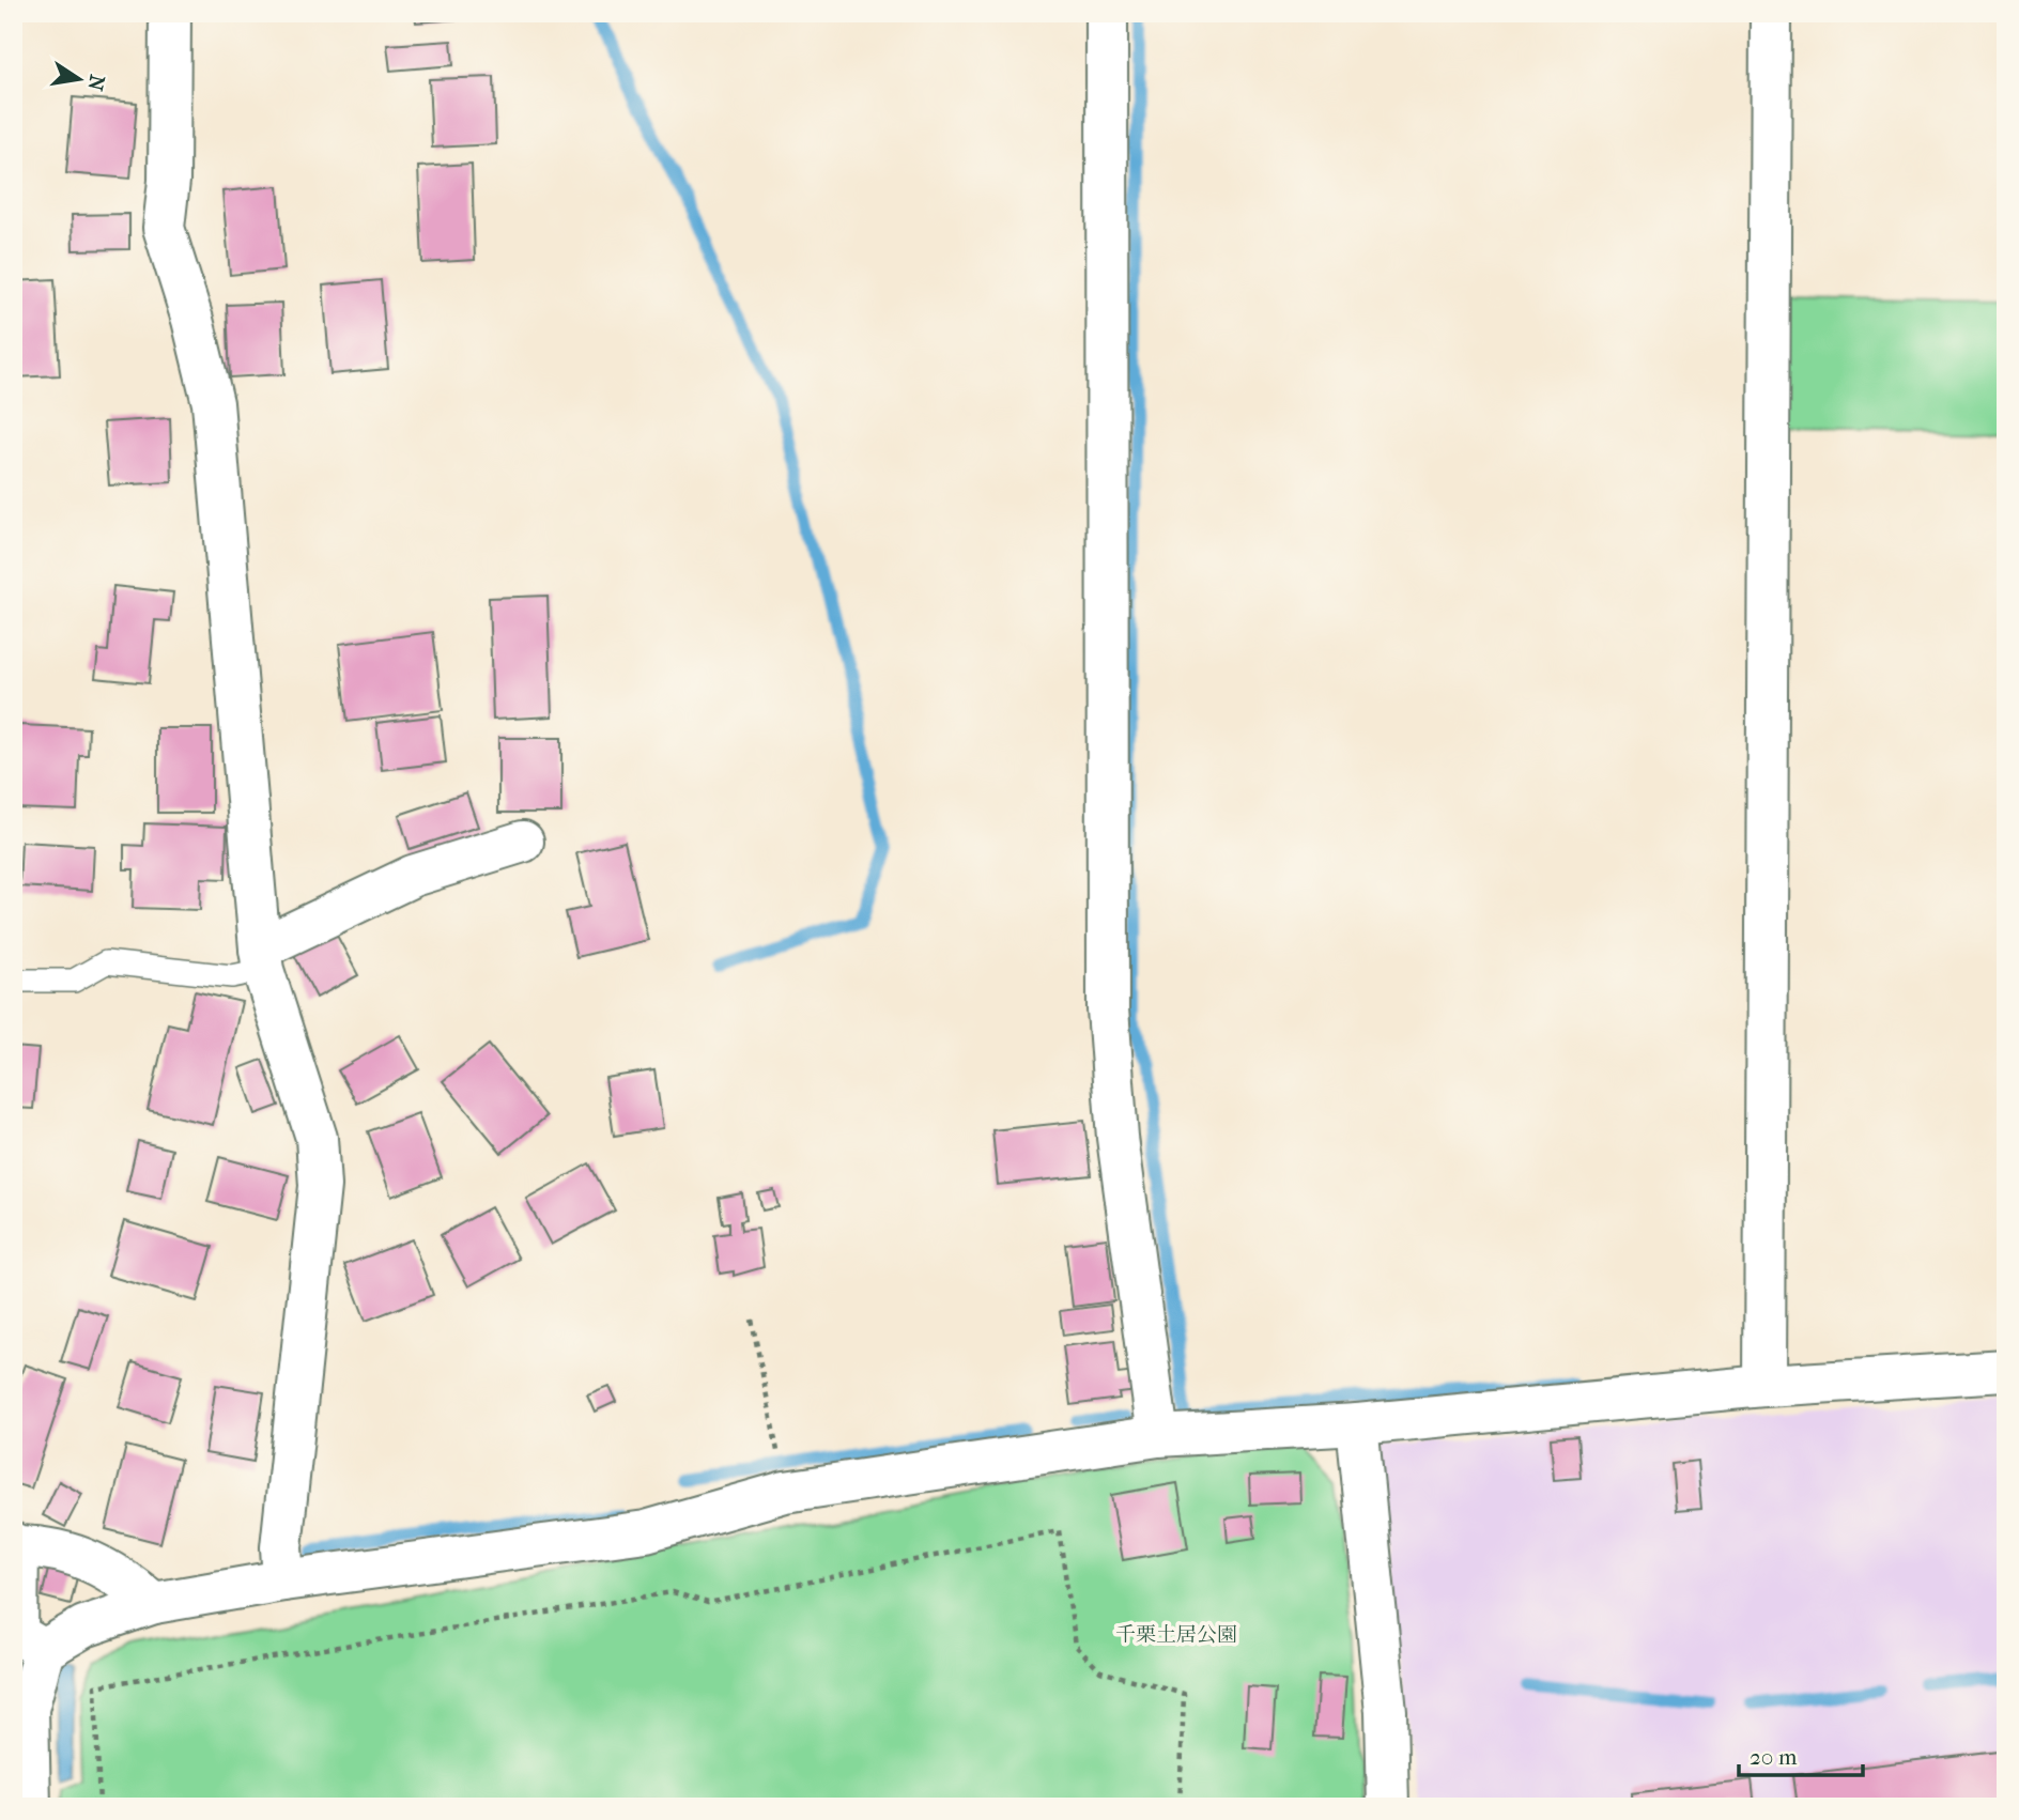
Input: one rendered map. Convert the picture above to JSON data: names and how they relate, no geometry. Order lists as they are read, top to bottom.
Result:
{
  "parks": ["千栗土居公園"],
  "scale_bar": "20 m",
  "north": "right"
}
